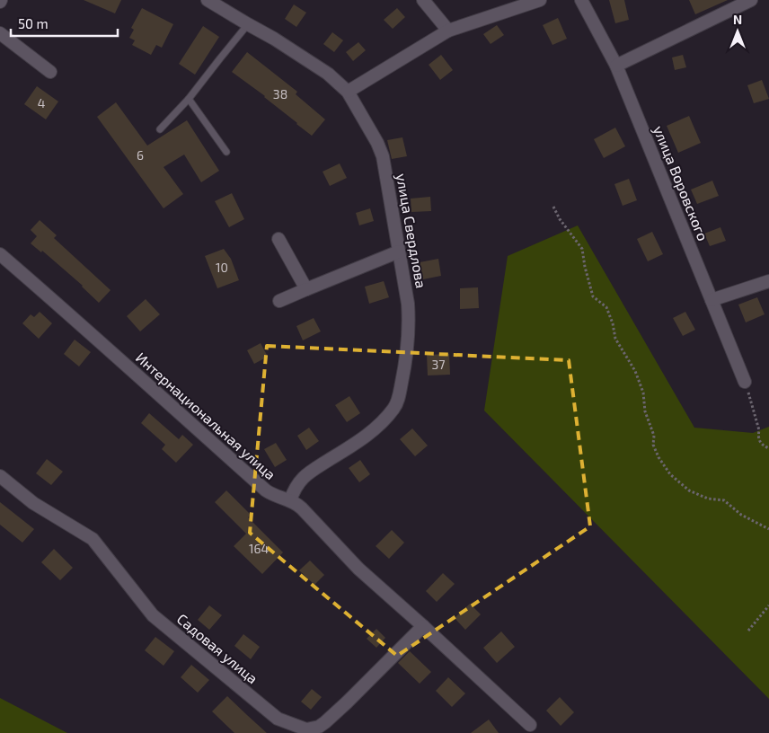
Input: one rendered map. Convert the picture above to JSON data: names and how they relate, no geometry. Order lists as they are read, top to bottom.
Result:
{
  "streets": {
    "street": [
      "улица Воровского",
      "улица Свердлова",
      "Интернациональная улица",
      "Садовая улица"
    ]
  },
  "crossings": [
    ["улица Свердлова", "Интернациональная улица"],
    ["Интернациональная улица", "Садовая улица"]
  ],
  "house_numbers": [
    "38",
    "4",
    "6",
    "10",
    "37",
    "164"
  ],
  "scale_bar": "50 m",
  "north": "top"
}
